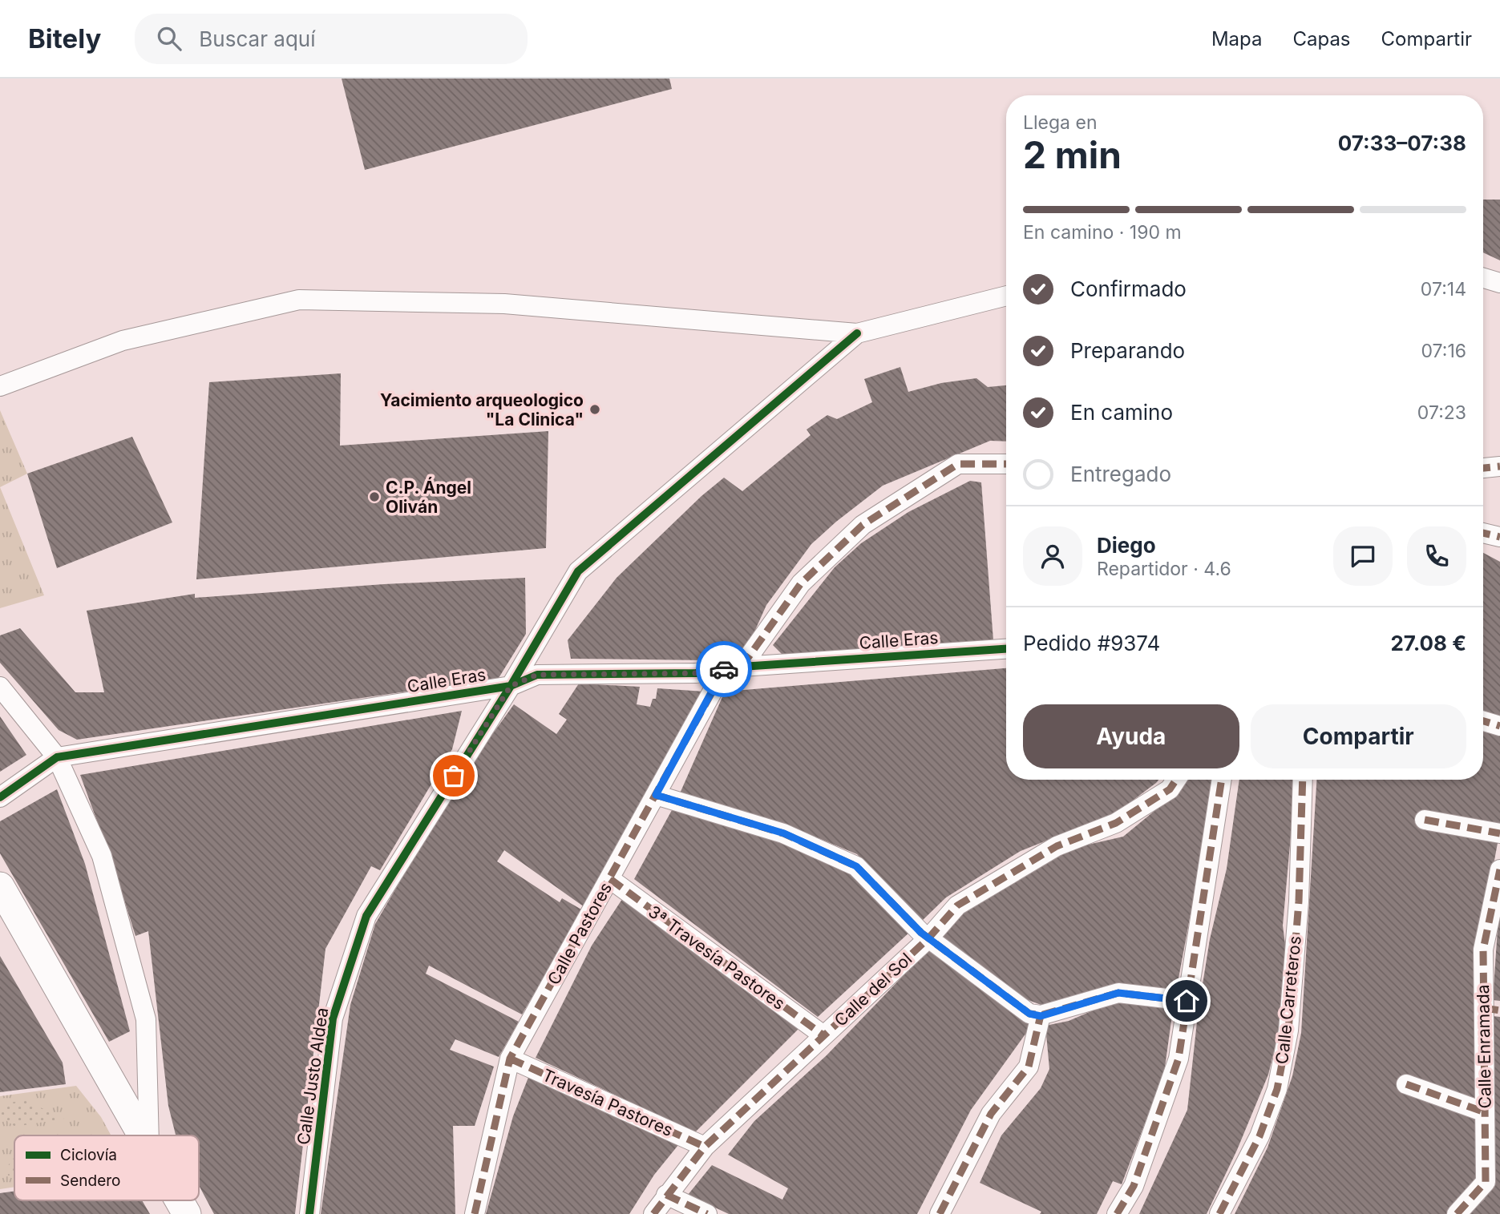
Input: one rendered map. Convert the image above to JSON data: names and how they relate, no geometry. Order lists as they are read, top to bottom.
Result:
{
  "streets": {
    "street": [
      "Calle Eras",
      "Calle Pastores",
      "3ª Travesía Pastores",
      "Calle del Sol",
      "Calle Carreteros",
      "Calle Enramada",
      "Calle Justo Aldea",
      "Travesía Pastores"
    ]
  },
  "crossings": [
    ["Calle Eras", "Calle Pastores"],
    ["Calle Eras", "Calle Justo Aldea"],
    ["Calle Pastores", "3ª Travesía Pastores"],
    ["Calle Pastores", "Travesía Pastores"],
    ["3ª Travesía Pastores", "Calle del Sol"],
    ["Calle del Sol", "Travesía Pastores"]
  ],
  "places": ["Yacimiento arqueologico \"La Clinica\"", "C.P. Ángel Oliván"],
  "legend": ["Ciclovía", "Sendero"],
  "page": {
    "header": "Bitely",
    "search": "Buscar aquí",
    "nav": ["Mapa", "Capas", "Compartir"],
    "heading": ["2 min", "Llega en", "07:33–07:38"],
    "panel": [
      "Diego",
      "Repartidor · 4.6",
      "Pedido #9374",
      "27.08 €"
    ],
    "bar": "En camino · 190 m",
    "list": [
      ["Confirmado", "07:14"],
      ["Preparando", "07:16"],
      ["En camino", "07:23"],
      "Entregado"
    ],
    "buttons": ["Ayuda", "Compartir"]
  }
}
